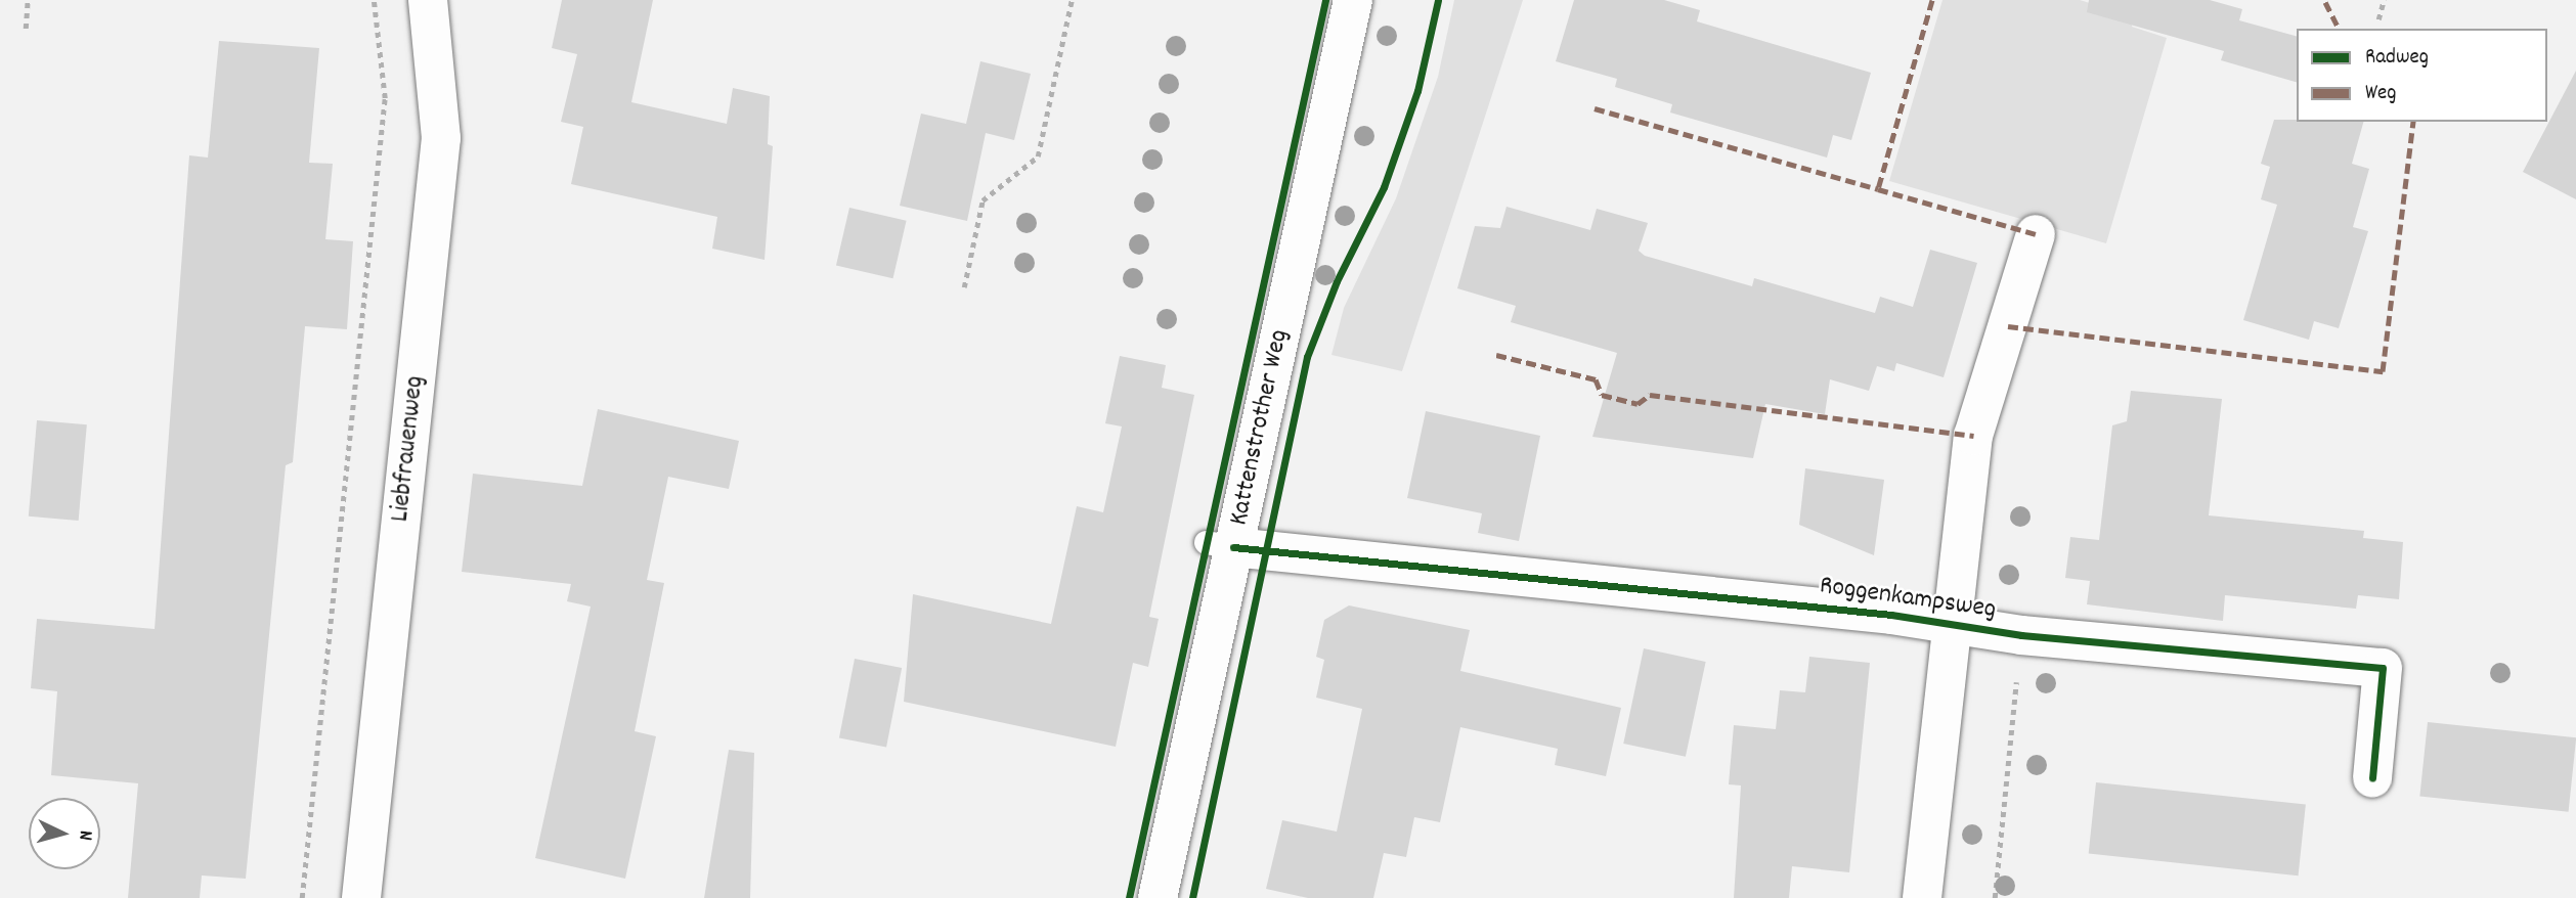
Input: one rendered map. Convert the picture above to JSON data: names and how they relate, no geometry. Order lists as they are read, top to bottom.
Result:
{
  "streets": {
    "street": ["Kattenstrother Weg", "Liebfrauenweg", "Roggenkampsweg"]
  },
  "crossings": [
    ["Kattenstrother Weg", "Roggenkampsweg"]
  ],
  "legend": ["Radweg", "Weg"],
  "north": "right"
}
